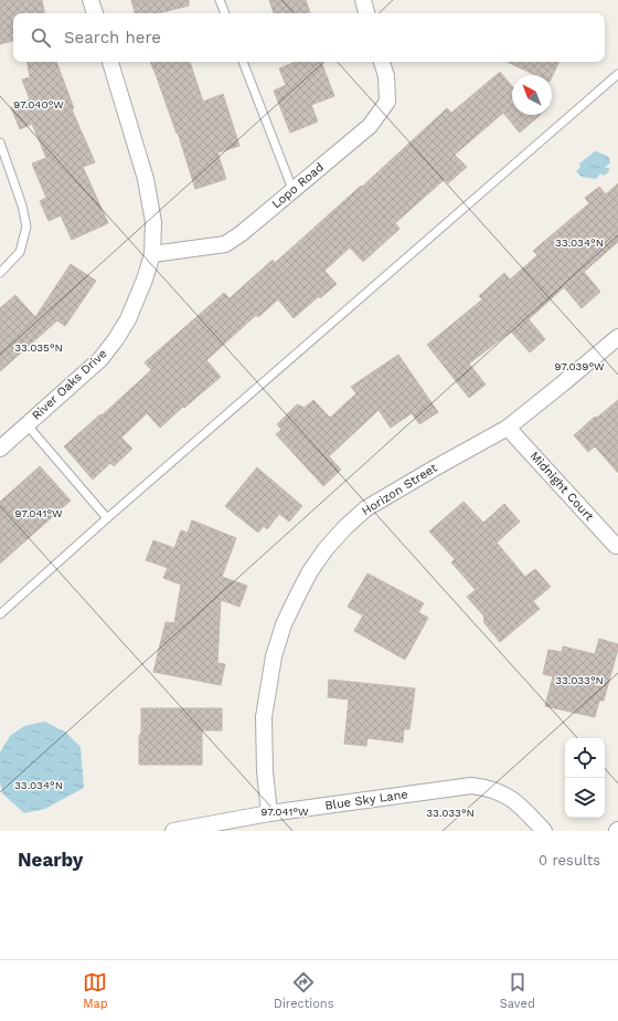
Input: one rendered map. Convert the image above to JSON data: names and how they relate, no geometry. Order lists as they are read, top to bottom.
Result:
{
  "streets": {
    "street": [
      "Lopo Road",
      "River Oaks Drive",
      "Midnight Court",
      "Horizon Street",
      "Blue Sky Lane"
    ]
  },
  "crossings": [
    ["Lopo Road", "River Oaks Drive"],
    ["Midnight Court", "Horizon Street"],
    ["Horizon Street", "Blue Sky Lane"]
  ],
  "north": "top left",
  "page": {
    "search": "Search here",
    "heading": ["Nearby", "0 results"],
    "nav": ["Map", "Directions", "Saved"]
  },
  "coordinates": [
    "97.040°W",
    "33.034°N",
    "33.035°N",
    "97.039°W",
    "97.041°W",
    "33.033°N"
  ]
}
